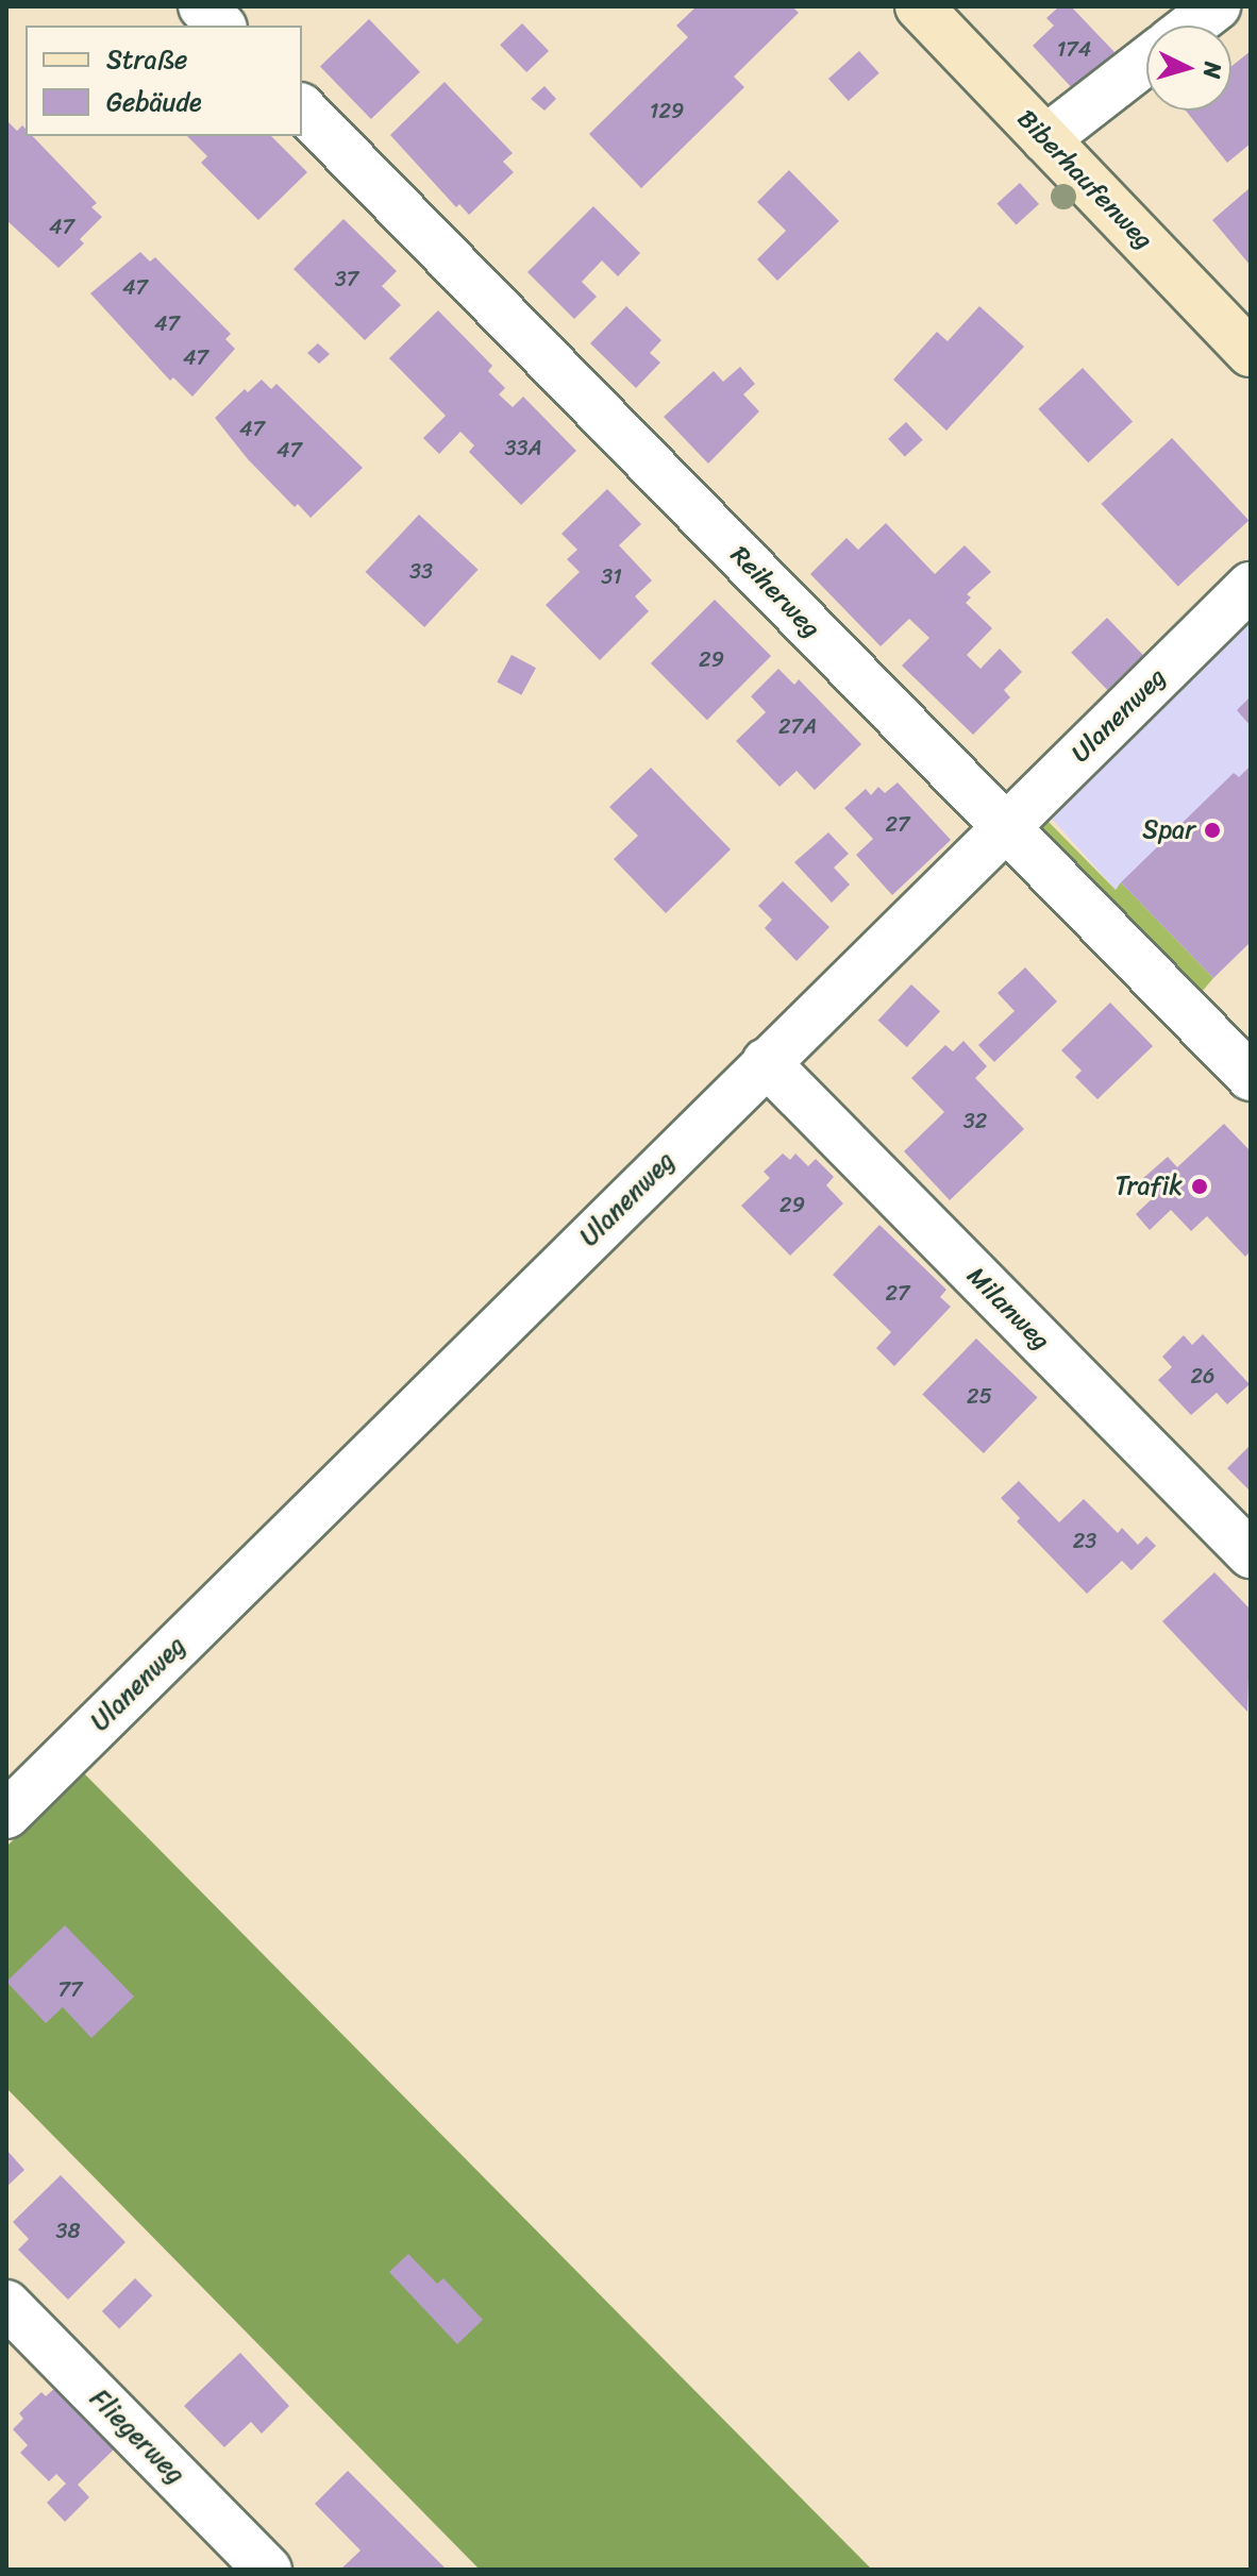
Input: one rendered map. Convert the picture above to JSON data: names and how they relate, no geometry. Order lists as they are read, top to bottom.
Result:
{
  "streets": {
    "main road": ["Biberhaufenweg"],
    "street": [
      "Reiherweg",
      "Ulanenweg",
      "Milanweg",
      "Fliegerweg"
    ]
  },
  "crossings": [
    ["Reiherweg", "Ulanenweg"],
    ["Ulanenweg", "Milanweg"]
  ],
  "places": ["Spar", "Trafik"],
  "house_numbers": [
    "174",
    "129",
    "47",
    "37",
    "47",
    "47",
    "47",
    "47",
    "33A",
    "47",
    "33",
    "31",
    "29",
    "27A",
    "27",
    "32",
    "29",
    "27",
    "26",
    "25",
    "23",
    "77",
    "38"
  ],
  "legend": ["Straße", "Gebäude"],
  "north": "right"
}
